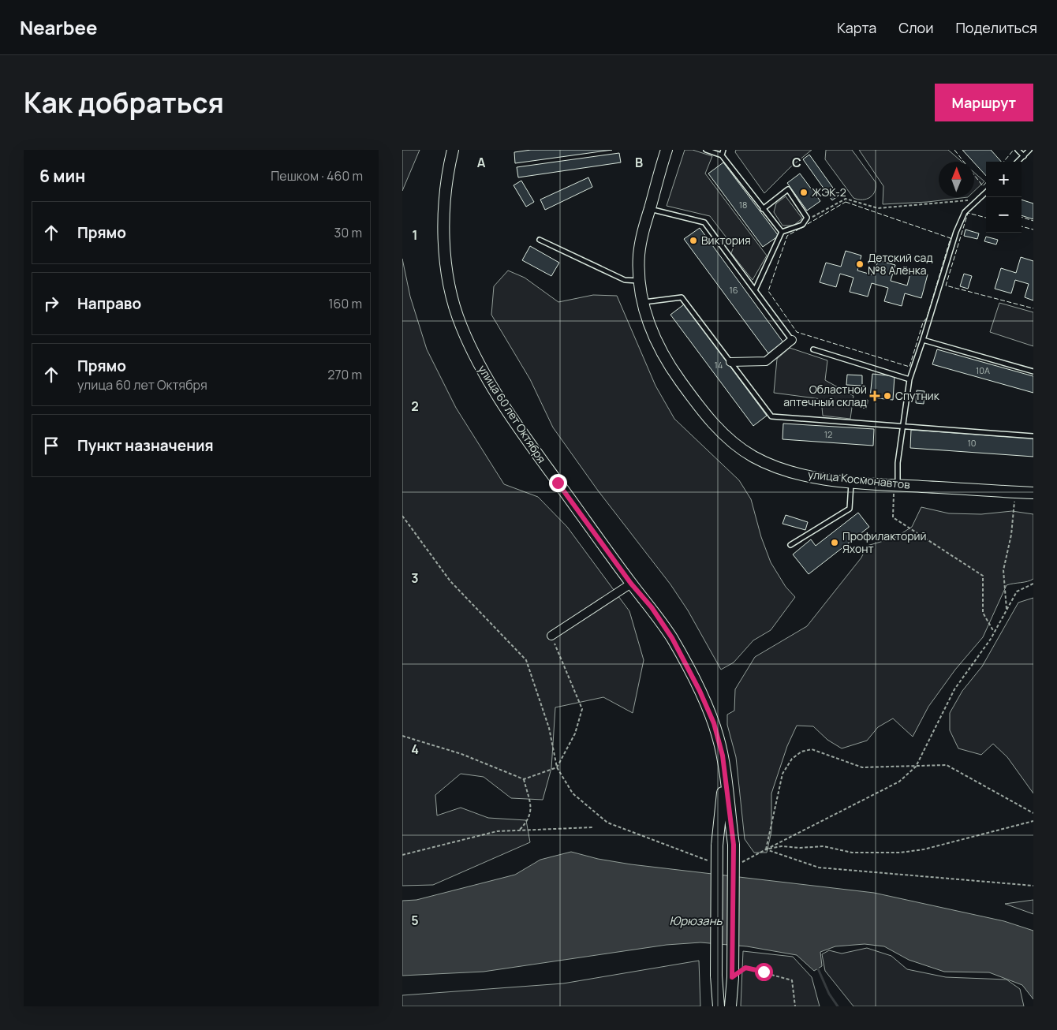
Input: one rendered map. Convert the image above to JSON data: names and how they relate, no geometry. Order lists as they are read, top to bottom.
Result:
{
  "streets": {
    "main road": ["улица 60 лет Октября", "улица Космонавтов"]
  },
  "water": ["Юрюзань"],
  "places": {
    "other": [
      "ЖЭК-2",
      "Виктория",
      "Детский сад №8 Алёнка",
      "Спутник",
      "Профилакторий Яхонт"
    ],
    "health": ["Областной аптечный склад"]
  },
  "house_numbers": [
    "18",
    "16",
    "14",
    "10А",
    "12",
    "10"
  ],
  "north": "top",
  "page": {
    "header": "Nearbee",
    "nav": ["Карта", "Слои", "Поделиться"],
    "title": "Как добраться",
    "buttons": "Маршрут",
    "heading": ["6 мин", "Пешком · 460 m"],
    "map_buttons": ["+", "−"],
    "list": [
      ["Прямо", "30 m"],
      ["Направо", "160 m"],
      ["Прямо", "улица 60 лет Октября", "270 m"],
      "Пункт назначения"
    ]
  },
  "grid": {
    "columns": ["A", "B", "C"],
    "rows": [
      "1",
      "2",
      "3",
      "4",
      "5"
    ]
  }
}
